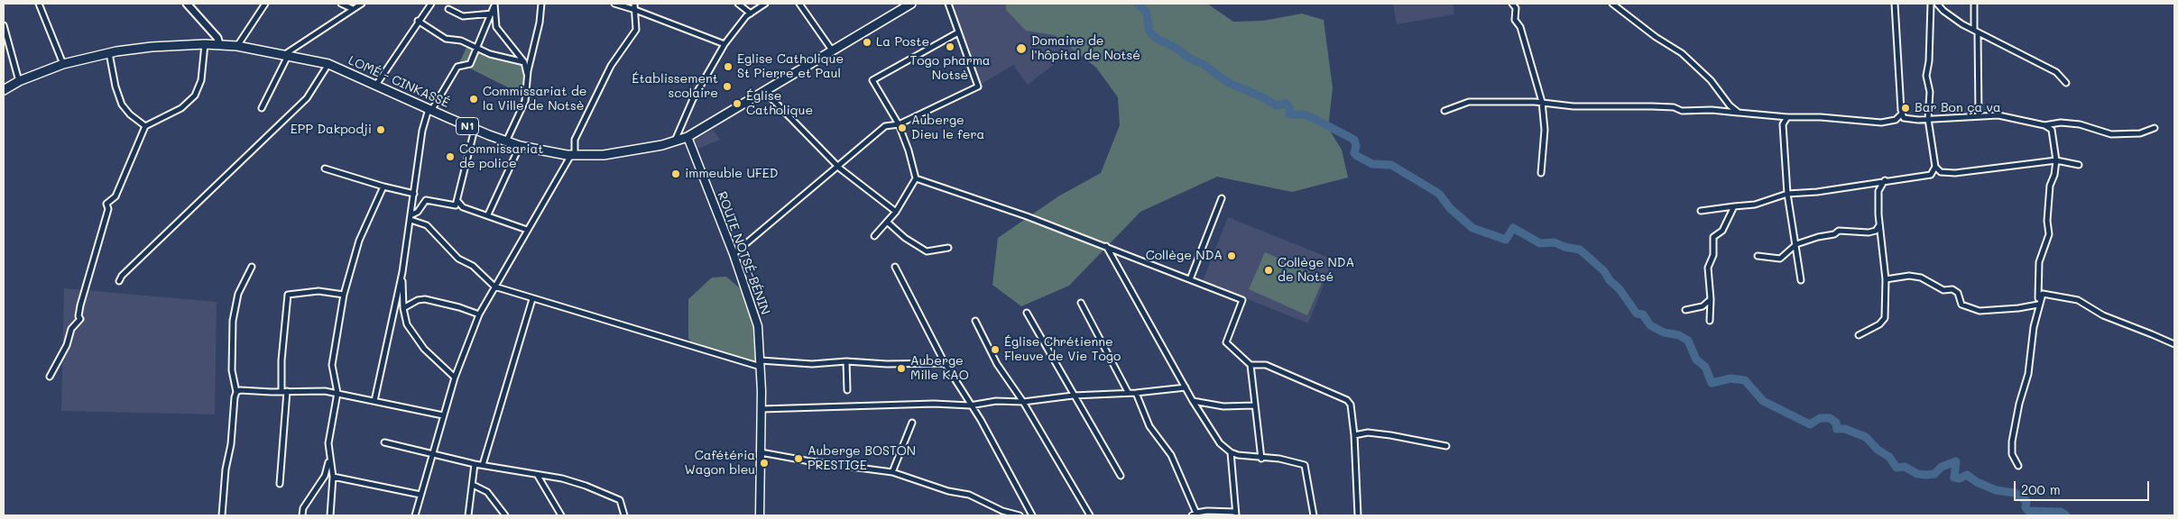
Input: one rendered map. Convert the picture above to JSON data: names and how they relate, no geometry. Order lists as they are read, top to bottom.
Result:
{
  "streets": {
    "highway": ["LOMÉ - CINKASSÉ", "N1"],
    "main road": ["ROUTE NOTSÉ-BÉNIN"]
  },
  "crossings": [
    ["LOMÉ - CINKASSÉ", "ROUTE NOTSÉ-BÉNIN"]
  ],
  "places": [
    "La Poste",
    "Togo pharma Notsè",
    "Domaine de l'hôpital de Notsé",
    "Eglise Catholique St Pierre et Paul",
    "Établissement scolaire",
    "Commissariat de la Ville de Notsè",
    "Église Catholique",
    "Bar Bon ça va",
    "Auberge Dieu le fera",
    "EPP Dakpodji",
    "Commissariat de police",
    "immeuble UFED",
    "Collège NDA",
    "Collège NDA de Notsé",
    "Église Chrétienne Fleuve de Vie Togo",
    "Auberge Mille KAO",
    "Auberge BOSTON PRESTIGE",
    "Cafétéria Wagon bleu"
  ],
  "scale_bar": "200 m"
}
